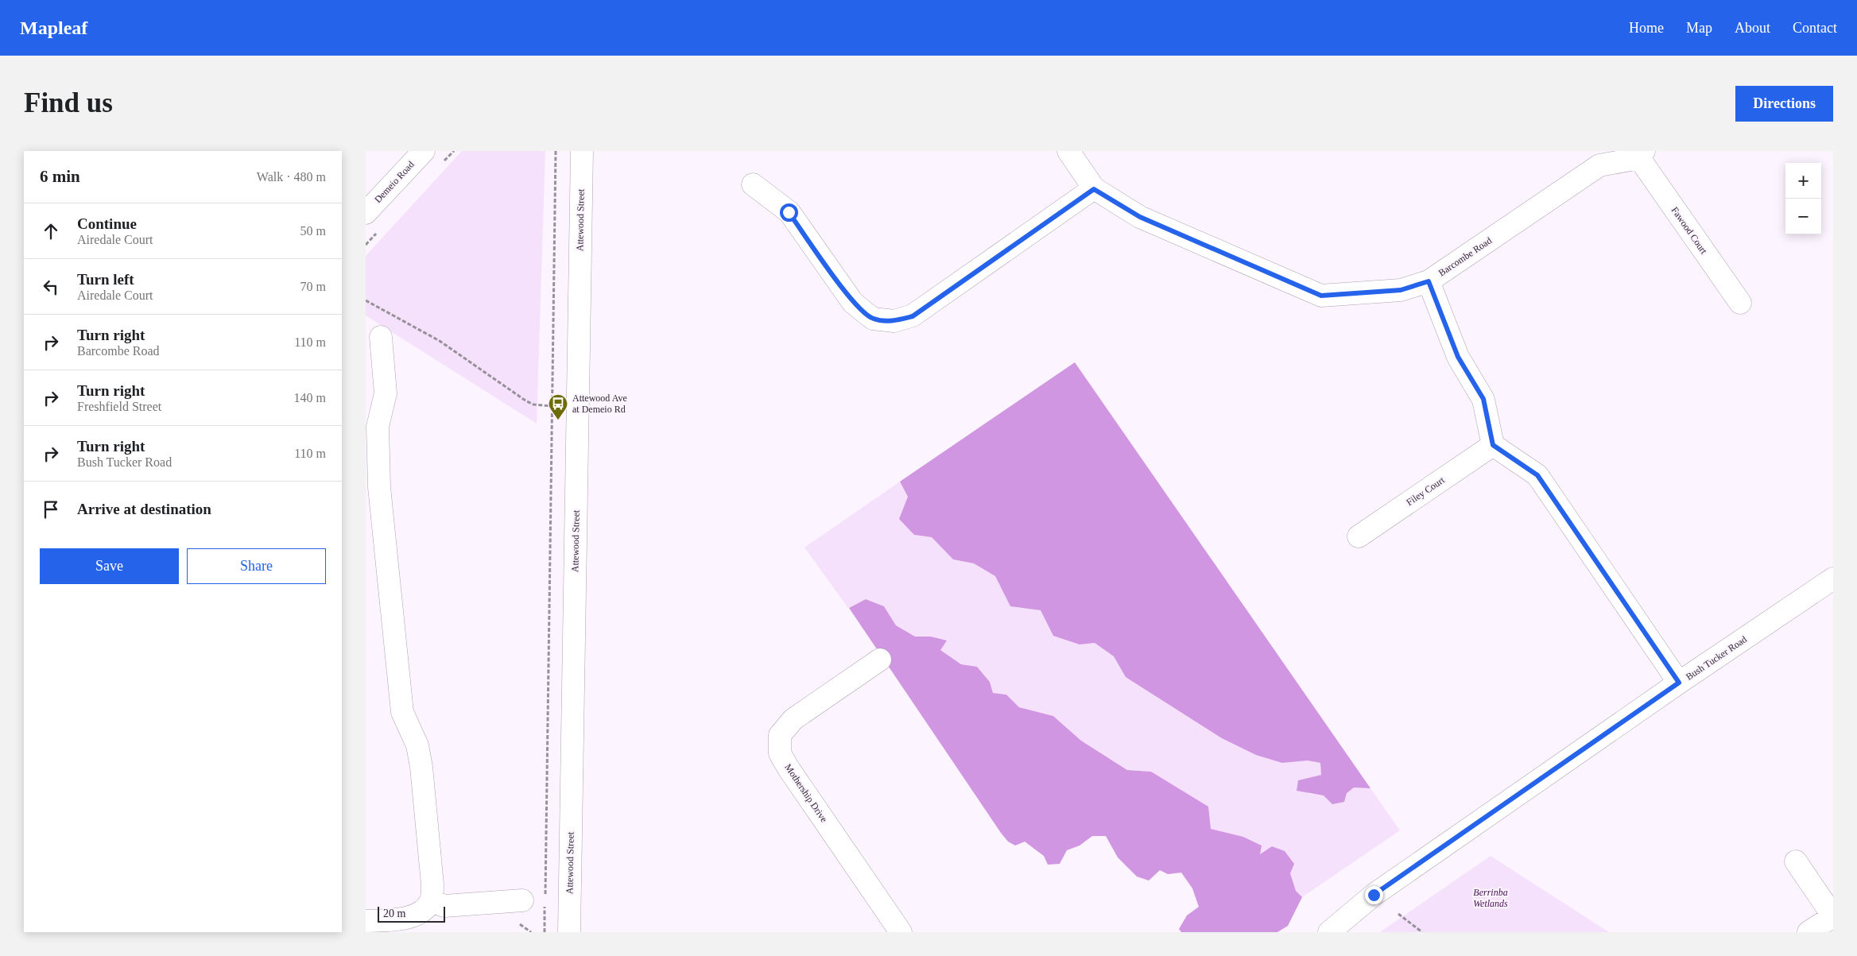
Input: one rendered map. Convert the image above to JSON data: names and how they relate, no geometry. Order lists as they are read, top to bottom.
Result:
{
  "streets": {
    "street": [
      "Demeio Road",
      "Attewood Street",
      "Fawood Court",
      "Barcombe Road",
      "Filey Court",
      "Bush Tucker Road",
      "Mothership Drive"
    ]
  },
  "crossings": [
    ["Fawood Court", "Barcombe Road"]
  ],
  "parks": ["Berrinba Wetlands"],
  "places": {
    "bus stop": ["Attewood Ave at Demeio Rd"]
  },
  "scale_bar": "20 m",
  "page": {
    "header": "Mapleaf",
    "nav": [
      "Home",
      "Map",
      "About",
      "Contact"
    ],
    "buttons": [
      "Directions",
      ["Save", "Share"]
    ],
    "title": "Find us",
    "heading": ["6 min", "Walk · 480 m"],
    "map_buttons": ["+", "−"],
    "list": [
      ["Continue", "Airedale Court", "50 m"],
      ["Turn left", "Airedale Court", "70 m"],
      ["Turn right", "Barcombe Road", "110 m"],
      ["Turn right", "Freshfield Street", "140 m"],
      ["Turn right", "Bush Tucker Road", "110 m"],
      "Arrive at destination"
    ],
    "scale": "20 m"
  }
}
